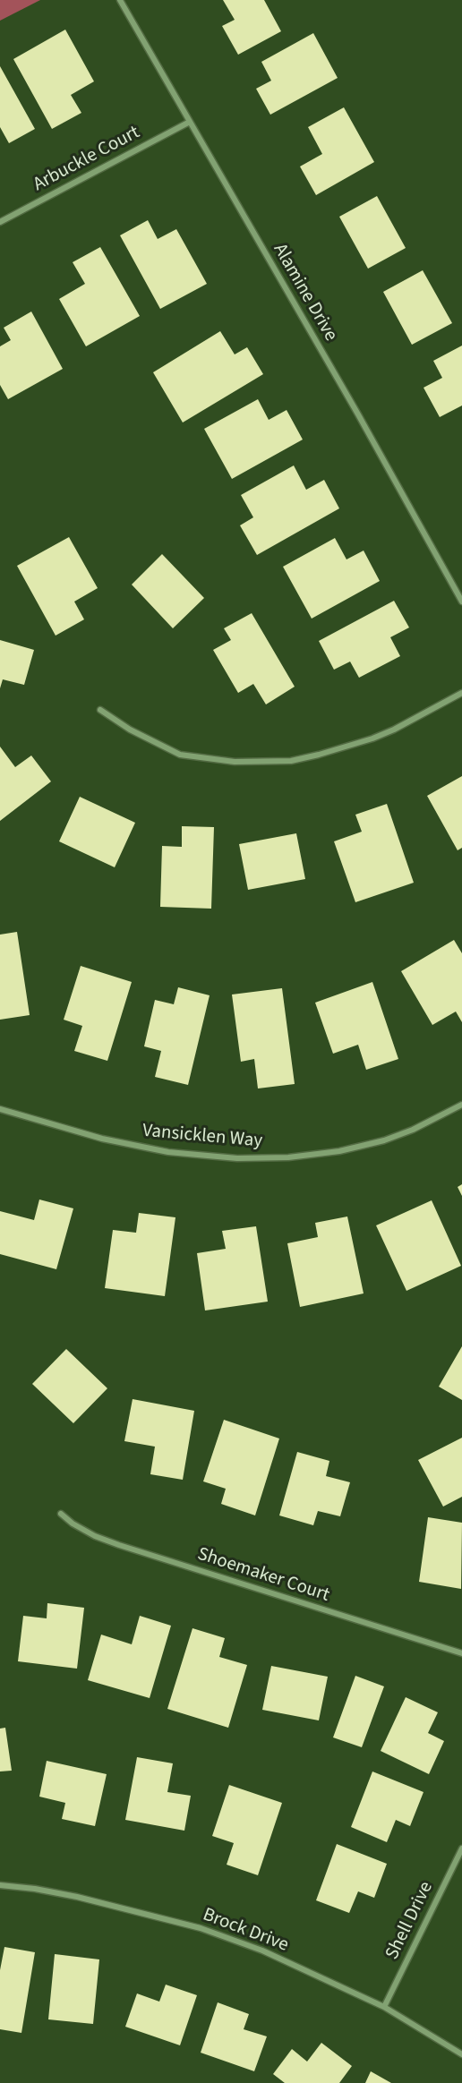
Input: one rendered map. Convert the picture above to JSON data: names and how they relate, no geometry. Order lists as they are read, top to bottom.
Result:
{
  "streets": {
    "street": [
      "Arbuckle Court",
      "Alamine Drive",
      "Vansicklen Way",
      "Shoemaker Court",
      "Shell Drive",
      "Brock Drive"
    ]
  },
  "crossings": [
    ["Arbuckle Court", "Alamine Drive"],
    ["Shell Drive", "Brock Drive"]
  ]
}
